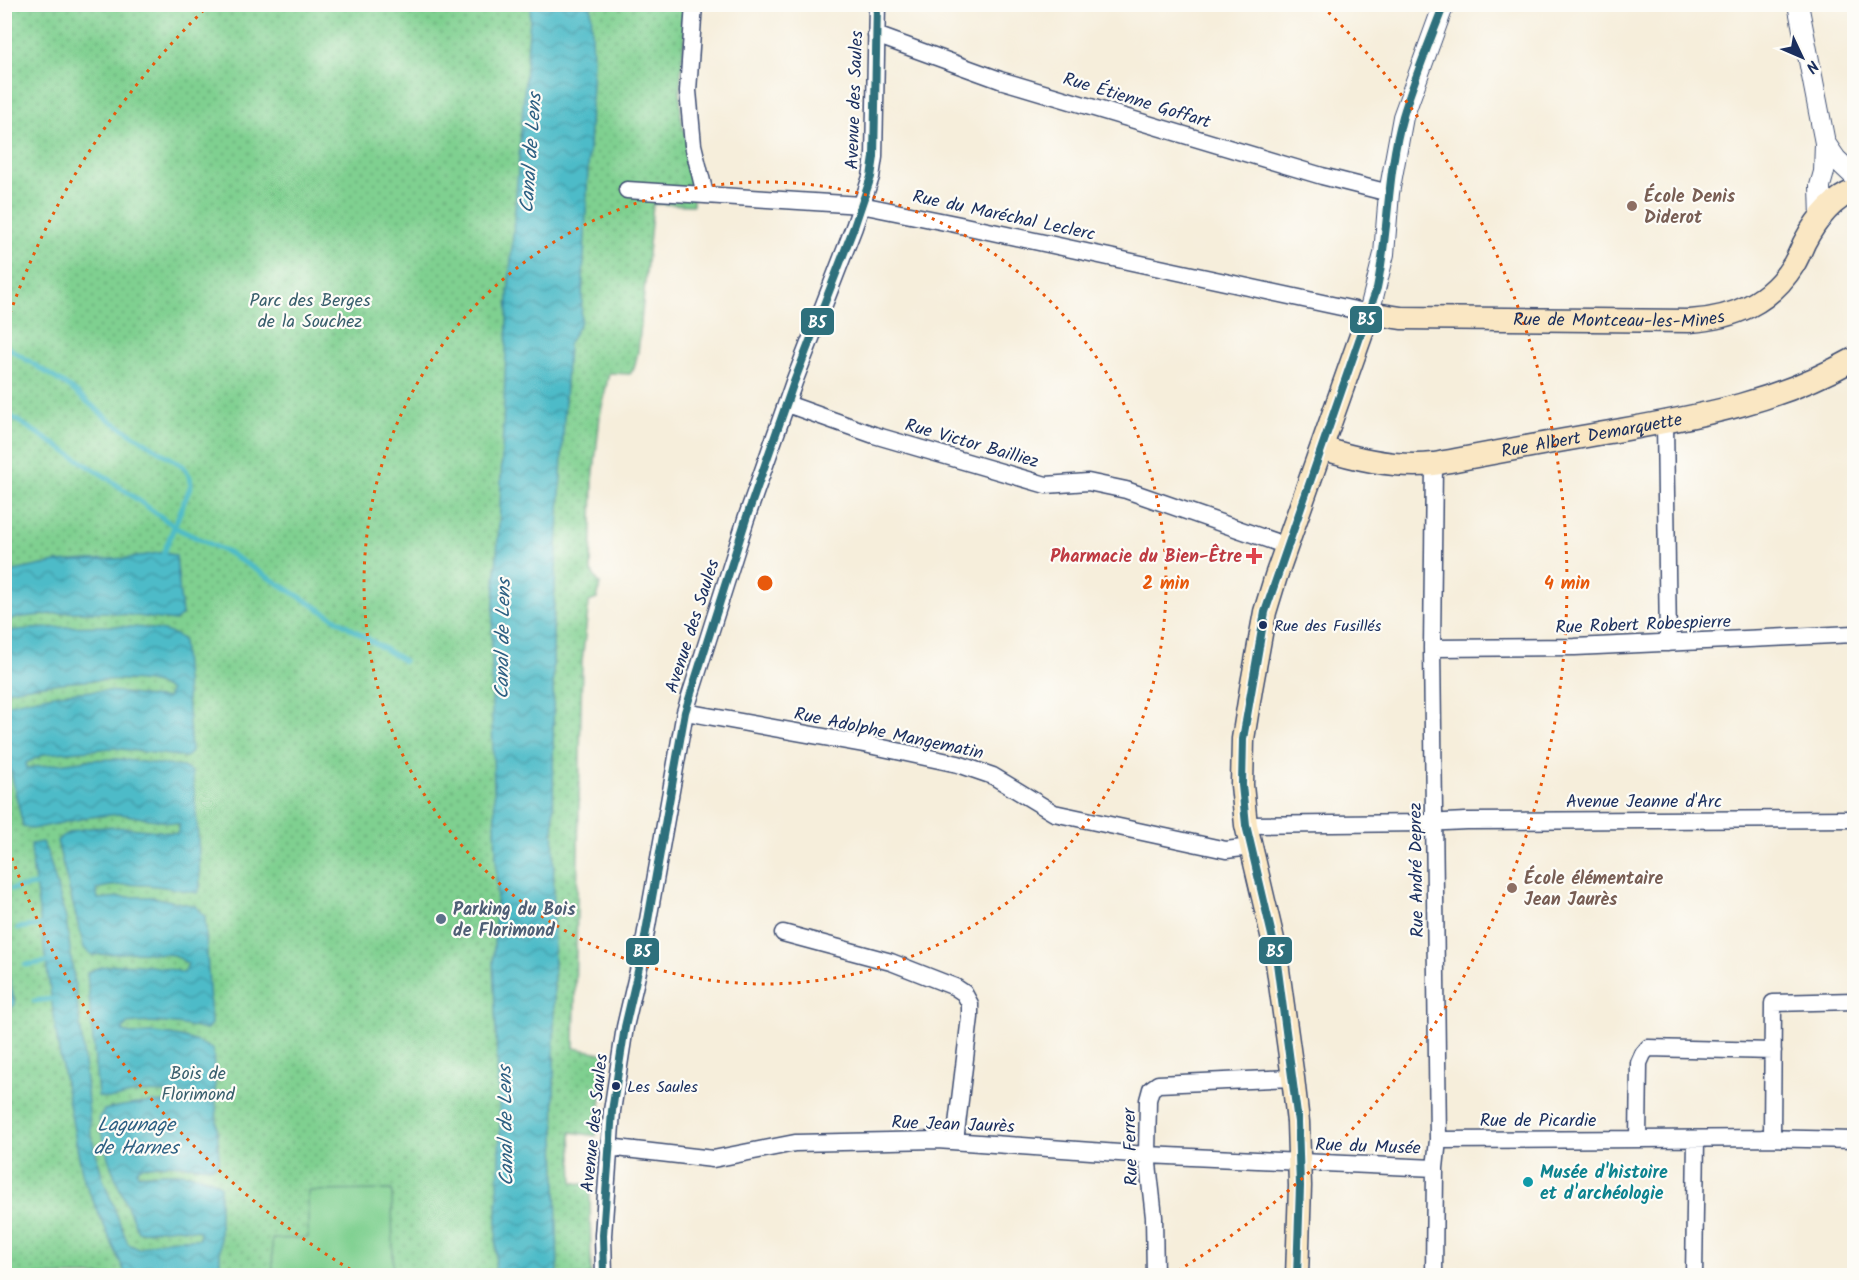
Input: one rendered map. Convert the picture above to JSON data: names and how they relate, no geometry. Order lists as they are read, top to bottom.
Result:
{
  "streets": {
    "main road": ["Rue de Montceau-les-Mines", "Rue Albert Demarquette"],
    "street": [
      "Avenue des Saules",
      "Rue Étienne Goffart",
      "Rue du Maréchal Leclerc",
      "Rue Victor Bailliez",
      "Rue Robert Robespierre",
      "Rue Adolphe Mangematin",
      "Avenue Jeanne d'Arc",
      "Rue André Deprez",
      "Rue de Picardie",
      "Rue Jean Jaurès",
      "Rue du Musée",
      "Rue Ferrer"
    ]
  },
  "crossings": [
    ["Avenue des Saules", "Rue Étienne Goffart"],
    ["Avenue des Saules", "Rue du Maréchal Leclerc"],
    ["Avenue des Saules", "Rue Victor Bailliez"],
    ["Avenue des Saules", "Rue Adolphe Mangematin"],
    ["Avenue des Saules", "Rue Jean Jaurès"],
    ["Rue du Maréchal Leclerc", "Rue de Montceau-les-Mines"],
    ["Rue Albert Demarquette", "Rue André Deprez"],
    ["Rue Robert Robespierre", "Rue André Deprez"],
    ["Avenue Jeanne d'Arc", "Rue André Deprez"],
    ["Rue André Deprez", "Rue de Picardie"],
    ["Rue André Deprez", "Rue du Musée"],
    ["Rue Jean Jaurès", "Rue du Musée"],
    ["Rue Jean Jaurès", "Rue Ferrer"]
  ],
  "water": ["Canal de Lens", "Lagunage de Harnes"],
  "parks": ["Parc des Berges de la Souchez", "Bois de Florimond"],
  "places": {
    "other": [
      "École Denis Diderot",
      "Rue des Fusillés",
      "École élémentaire Jean Jaurès",
      "Parking du Bois de Florimond",
      "Les Saules",
      "Musée d'histoire et d'archéologie"
    ],
    "health": ["Pharmacie du Bien-Être"]
  },
  "lines": ["transit line B5"],
  "north": "bottom right",
  "rings": ["2 min", "4 min"]
}
